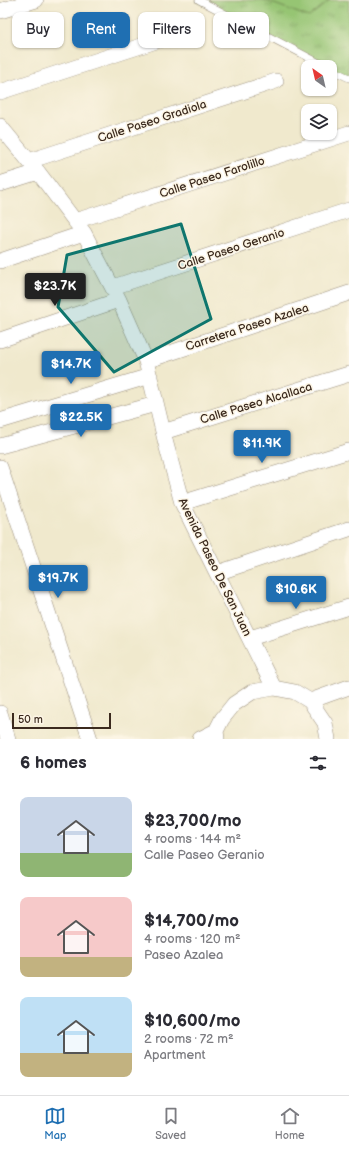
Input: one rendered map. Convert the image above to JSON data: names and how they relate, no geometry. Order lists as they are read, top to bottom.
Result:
{
  "streets": {
    "street": [
      "Calle Paseo Gradiola",
      "Calle Paseo Farolillo",
      "Calle Paseo Geranio",
      "Carretera Paseo Azalea",
      "Calle Paseo Alcallaca",
      "Avenida Paseo De San Juan"
    ]
  },
  "crossings": [
    ["Calle Paseo Gradiola", "Avenida Paseo De San Juan"],
    ["Calle Paseo Farolillo", "Avenida Paseo De San Juan"],
    ["Calle Paseo Geranio", "Avenida Paseo De San Juan"],
    ["Carretera Paseo Azalea", "Avenida Paseo De San Juan"],
    ["Calle Paseo Alcallaca", "Avenida Paseo De San Juan"]
  ],
  "scale_bar": "50 m",
  "north": "top left",
  "page": {
    "chip": [
      "Buy",
      "Rent",
      "Filters",
      "New"
    ],
    "price": [
      "$23.7K",
      "$14.7K",
      "$22.5K",
      "$11.9K",
      "$19.7K",
      "$10.6K"
    ],
    "scale": "50 m",
    "heading": "6 homes",
    "list": [
      {
        "name": "$23,700/mo",
        "note": "4 rooms · 144 m² · Calle Paseo Geranio"
      },
      {
        "name": "$14,700/mo",
        "note": "4 rooms · 120 m² · Paseo Azalea"
      },
      {
        "name": "$10,600/mo",
        "note": "2 rooms · 72 m² · Apartment"
      }
    ],
    "tabs": ["Map", "Saved", "Home"]
  }
}
